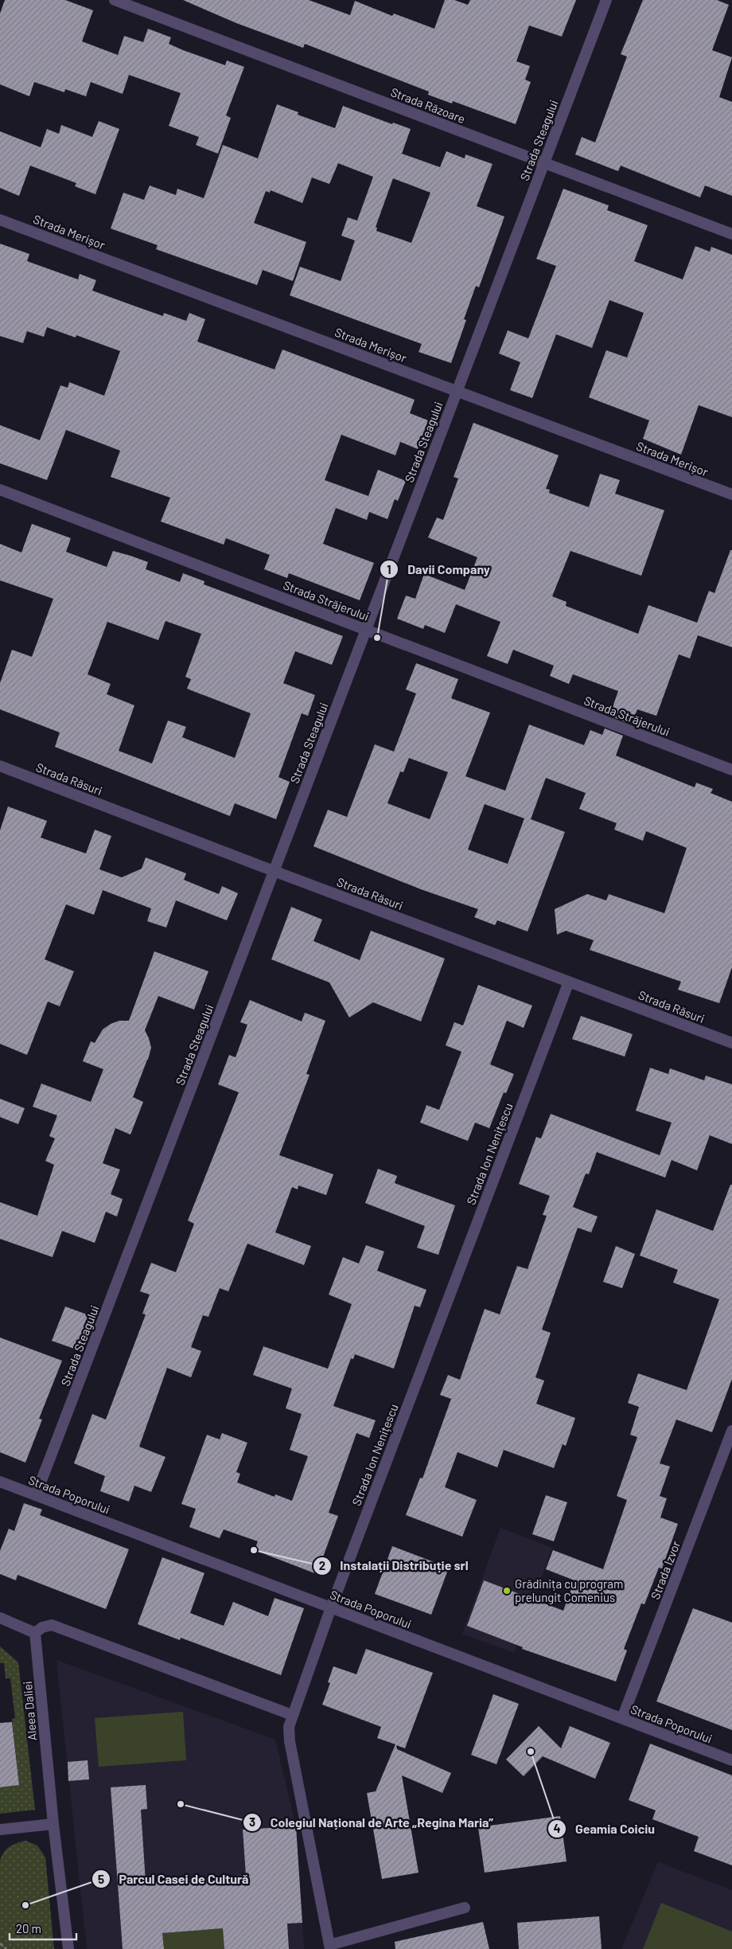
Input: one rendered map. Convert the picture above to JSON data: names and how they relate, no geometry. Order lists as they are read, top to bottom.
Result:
{
  "streets": {
    "street": [
      "Strada Răzoare",
      "Strada Steagului",
      "Strada Merișor",
      "Strada Străjerului",
      "Strada Răsuri",
      "Strada Ion Nenițescu",
      "Strada Poporului",
      "Strada Izvor",
      "Aleea Daliei"
    ]
  },
  "crossings": [
    ["Strada Răzoare", "Strada Steagului"],
    ["Strada Steagului", "Strada Merișor"],
    ["Strada Steagului", "Strada Străjerului"],
    ["Strada Steagului", "Strada Răsuri"],
    ["Strada Steagului", "Strada Poporului"],
    ["Strada Răsuri", "Strada Ion Nenițescu"],
    ["Strada Ion Nenițescu", "Strada Poporului"],
    ["Strada Poporului", "Strada Izvor"]
  ],
  "places": [
    "Davii Company",
    "Instalații Distribuție srl",
    "Grădinița cu program prelungit Comenius",
    "Geamia Coiciu",
    "Colegiul Național de Arte „Regina Maria”",
    "Parcul Casei de Cultură"
  ],
  "scale_bar": "20 m"
}
